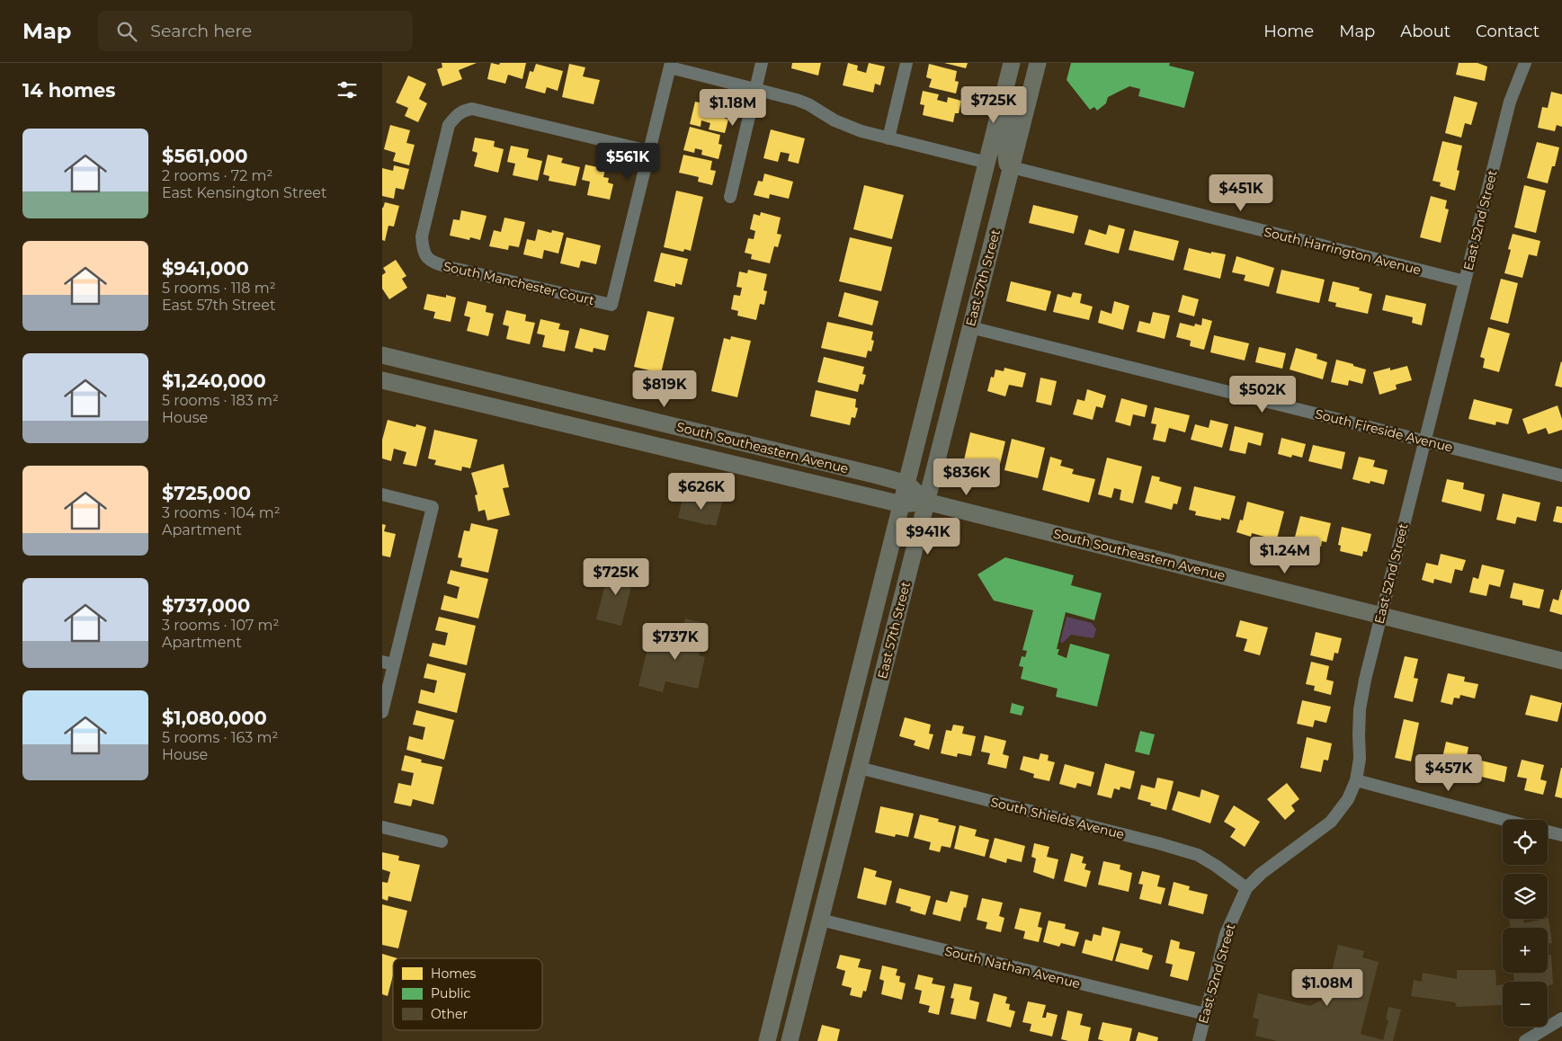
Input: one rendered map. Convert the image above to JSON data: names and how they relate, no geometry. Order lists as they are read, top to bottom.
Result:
{
  "streets": {
    "main road": ["East 57th Street", "South Southeastern Avenue"],
    "street": [
      "East 52nd Street",
      "South Harrington Avenue",
      "South Manchester Court",
      "South Fireside Avenue",
      "South Shields Avenue",
      "South Nathan Avenue"
    ]
  },
  "crossings": [
    ["East 52nd Street", "South Harrington Avenue"],
    ["East 52nd Street", "South Fireside Avenue"],
    ["East 52nd Street", "South Southeastern Avenue"],
    ["East 52nd Street", "South Shields Avenue"],
    ["East 52nd Street", "South Nathan Avenue"],
    ["South Harrington Avenue", "East 57th Street"],
    ["East 57th Street", "South Fireside Avenue"],
    ["East 57th Street", "South Southeastern Avenue"],
    ["East 57th Street", "South Shields Avenue"],
    ["East 57th Street", "South Nathan Avenue"]
  ],
  "legend": ["Homes", "Public", "Other"],
  "page": {
    "header": "Map",
    "search": "Search here",
    "nav": [
      "Home",
      "Map",
      "About",
      "Contact"
    ],
    "heading": "14 homes",
    "price": [
      "$725K",
      "$1.18M",
      "$561K",
      "$451K",
      "$819K",
      "$502K",
      "$836K",
      "$626K",
      "$941K",
      "$1.24M",
      "$725K",
      "$737K",
      "$457K",
      "$1.08M"
    ],
    "list": [
      {
        "name": "$561,000",
        "note": "2 rooms · 72 m² · East Kensington Street"
      },
      {
        "name": "$941,000",
        "note": "5 rooms · 118 m² · East 57th Street"
      },
      {
        "name": "$1,240,000",
        "note": "5 rooms · 183 m² · House"
      },
      {
        "name": "$725,000",
        "note": "3 rooms · 104 m² · Apartment"
      },
      {
        "name": "$737,000",
        "note": "3 rooms · 107 m² · Apartment"
      },
      {
        "name": "$1,080,000",
        "note": "5 rooms · 163 m² · House"
      }
    ],
    "map_buttons": ["+", "−"]
  }
}
